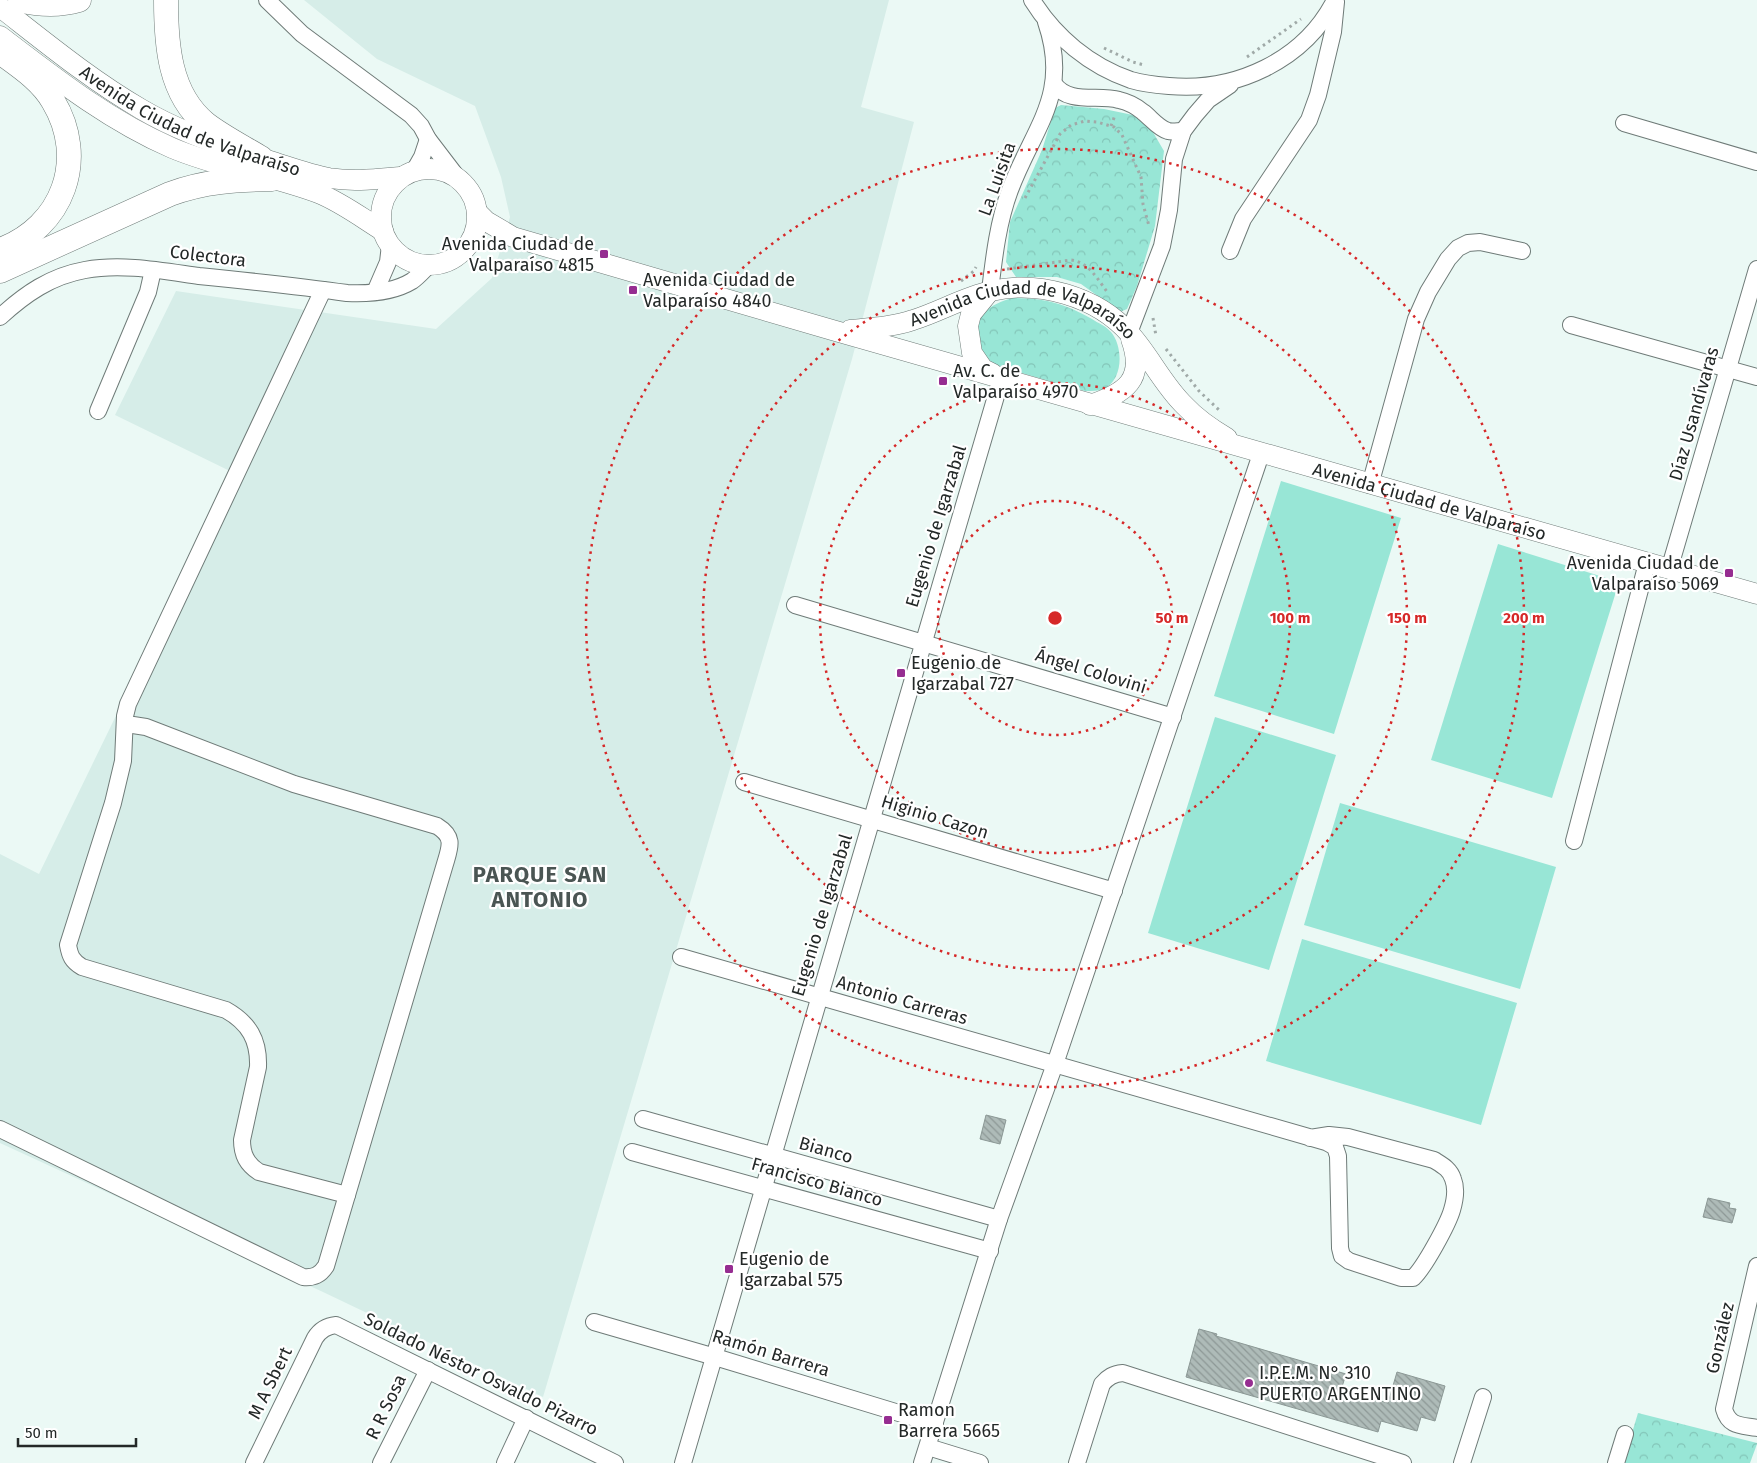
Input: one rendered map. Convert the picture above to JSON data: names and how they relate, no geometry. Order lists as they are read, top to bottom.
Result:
{
  "streets": {
    "main road": ["Avenida Ciudad de Valparaíso"],
    "street": [
      "La Luisita",
      "Colectora",
      "Díaz Usandívaras",
      "Eugenio de Igarzabal",
      "Ángel Colovini",
      "Higinio Cazon",
      "Antonio Carreras",
      "Bianco",
      "Francisco Bianco",
      "González",
      "Ramón Barrera",
      "Soldado Néstor Osvaldo Pizarro",
      "M A Sbert",
      "R R Sosa"
    ]
  },
  "crossings": [
    ["Avenida Ciudad de Valparaíso", "La Luisita"],
    ["Avenida Ciudad de Valparaíso", "Colectora"],
    ["Avenida Ciudad de Valparaíso", "Díaz Usandívaras"],
    ["Avenida Ciudad de Valparaíso", "Eugenio de Igarzabal"],
    ["La Luisita", "Eugenio de Igarzabal"],
    ["Eugenio de Igarzabal", "Ángel Colovini"],
    ["Eugenio de Igarzabal", "Higinio Cazon"],
    ["Eugenio de Igarzabal", "Antonio Carreras"],
    ["Eugenio de Igarzabal", "Bianco"],
    ["Eugenio de Igarzabal", "Francisco Bianco"],
    ["Eugenio de Igarzabal", "Ramón Barrera"],
    ["Soldado Néstor Osvaldo Pizarro", "M A Sbert"],
    ["Soldado Néstor Osvaldo Pizarro", "R R Sosa"]
  ],
  "districts": ["PARQUE SAN ANTONIO"],
  "places": {
    "transit": [
      "Avenida Ciudad de Valparaíso 4815",
      "Avenida Ciudad de Valparaíso 4840",
      "Av. C. de Valparaíso 4970",
      "Avenida Ciudad de Valparaíso 5069",
      "Eugenio de Igarzabal 727",
      "Eugenio de Igarzabal 575",
      "Ramon Barrera 5665"
    ],
    "other": ["I.P.E.M. N° 310 PUERTO ARGENTINO"]
  },
  "scale_bar": "50 m",
  "rings": [
    "50 m",
    "100 m",
    "150 m",
    "200 m"
  ]
}
